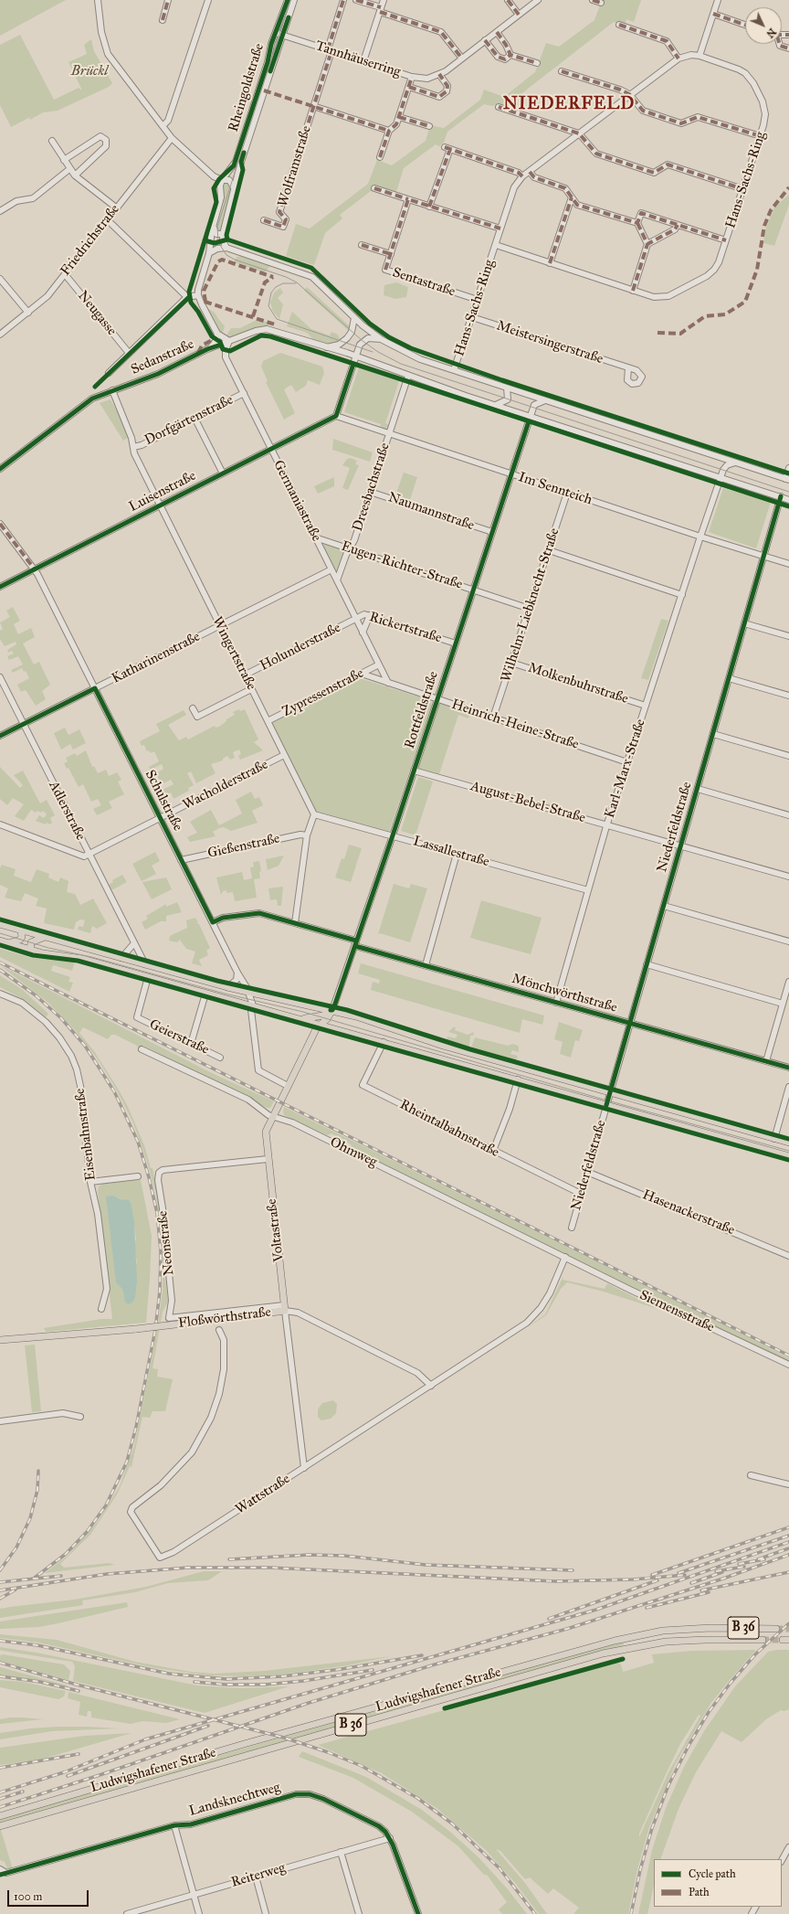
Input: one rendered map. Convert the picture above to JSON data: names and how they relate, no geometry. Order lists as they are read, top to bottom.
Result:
{
  "streets": {
    "main road": [
      "Voltastraße",
      "Floßwörthstraße",
      "B 36",
      "Ludwigshafener Straße"
    ],
    "street": [
      "Tannhäuserring",
      "Rheingoldstraße",
      "Wolframstraße",
      "Hans-Sachs-Ring",
      "Friedrichstraße",
      "Sentastraße",
      "Neugasse",
      "Meistersingerstraße",
      "Sedanstraße",
      "Dorfgärtenstraße",
      "Dreesbachstraße",
      "Im Sennteich",
      "Luisenstraße",
      "Germaniastraße",
      "Naumannstraße",
      "Eugen-Richter-Straße",
      "Wilhelm-Liebknecht-Straße",
      "Rickertstraße",
      "Holunderstraße",
      "Wingertstraße",
      "Katharinenstraße",
      "Molkenbuhrstraße",
      "Zypressenstraße",
      "Rottfeldstraße",
      "Heinrich-Heine-Straße",
      "Karl-Marx-Straße",
      "Wacholderstraße",
      "Schulstraße",
      "August-Bebel-Straße",
      "Adlerstraße",
      "Niederfeldstraße",
      "Gießenstraße",
      "Lassallestraße",
      "Mönchwörthstraße",
      "Geierstraße",
      "Rheintalbahnstraße",
      "Eisenbahnstraße",
      "Ohmweg",
      "Hasenackerstraße",
      "Neonstraße",
      "Siemensstraße",
      "Wattstraße",
      "Landsknechtweg",
      "Reiterweg"
    ]
  },
  "crossings": [
    ["Tannhäuserring", "Rheingoldstraße"],
    ["Tannhäuserring", "Wolframstraße"],
    ["Hans-Sachs-Ring", "Sentastraße"],
    ["Hans-Sachs-Ring", "Meistersingerstraße"],
    ["Friedrichstraße", "Neugasse"],
    ["Sedanstraße", "Dreesbachstraße"],
    ["Sedanstraße", "Germaniastraße"],
    ["Sedanstraße", "Wingertstraße"],
    ["Sedanstraße", "Rottfeldstraße"],
    ["Sedanstraße", "Karl-Marx-Straße"],
    ["Sedanstraße", "Niederfeldstraße"],
    ["Dorfgärtenstraße", "Germaniastraße"],
    ["Dorfgärtenstraße", "Wingertstraße"],
    ["Dreesbachstraße", "Im Sennteich"],
    ["Dreesbachstraße", "Germaniastraße"],
    ["Dreesbachstraße", "Naumannstraße"],
    ["Dreesbachstraße", "Eugen-Richter-Straße"],
    ["Im Sennteich", "Luisenstraße"],
    ["Im Sennteich", "Wilhelm-Liebknecht-Straße"],
    ["Im Sennteich", "Rottfeldstraße"],
    ["Im Sennteich", "Karl-Marx-Straße"],
    ["Im Sennteich", "Niederfeldstraße"],
    ["Luisenstraße", "Germaniastraße"],
    ["Luisenstraße", "Wingertstraße"],
    ["Luisenstraße", "Schulstraße"],
    ["Germaniastraße", "Eugen-Richter-Straße"],
    ["Germaniastraße", "Rickertstraße"],
    ["Germaniastraße", "Holunderstraße"],
    ["Germaniastraße", "Katharinenstraße"],
    ["Germaniastraße", "Zypressenstraße"],
    ["Germaniastraße", "Heinrich-Heine-Straße"],
    ["Naumannstraße", "Rottfeldstraße"],
    ["Eugen-Richter-Straße", "Wilhelm-Liebknecht-Straße"],
    ["Eugen-Richter-Straße", "Rottfeldstraße"],
    ["Wilhelm-Liebknecht-Straße", "Molkenbuhrstraße"],
    ["Wilhelm-Liebknecht-Straße", "Heinrich-Heine-Straße"],
    ["Rickertstraße", "Holunderstraße"],
    ["Rickertstraße", "Rottfeldstraße"],
    ["Holunderstraße", "Wingertstraße"],
    ["Wingertstraße", "Katharinenstraße"],
    ["Wingertstraße", "Zypressenstraße"],
    ["Wingertstraße", "Wacholderstraße"],
    ["Wingertstraße", "Lassallestraße"],
    ["Katharinenstraße", "Schulstraße"],
    ["Katharinenstraße", "Adlerstraße"],
    ["Molkenbuhrstraße", "Karl-Marx-Straße"],
    ["Zypressenstraße", "Heinrich-Heine-Straße"],
    ["Rottfeldstraße", "Heinrich-Heine-Straße"],
    ["Rottfeldstraße", "August-Bebel-Straße"],
    ["Rottfeldstraße", "Lassallestraße"],
    ["Rottfeldstraße", "Mönchwörthstraße"],
    ["Rottfeldstraße", "Voltastraße"],
    ["Heinrich-Heine-Straße", "Karl-Marx-Straße"],
    ["Karl-Marx-Straße", "August-Bebel-Straße"],
    ["Karl-Marx-Straße", "Lassallestraße"],
    ["Karl-Marx-Straße", "Mönchwörthstraße"],
    ["Wacholderstraße", "Schulstraße"],
    ["Wacholderstraße", "Adlerstraße"],
    ["Schulstraße", "Gießenstraße"],
    ["Schulstraße", "Mönchwörthstraße"],
    ["Schulstraße", "Voltastraße"],
    ["August-Bebel-Straße", "Niederfeldstraße"],
    ["Niederfeldstraße", "Mönchwörthstraße"],
    ["Niederfeldstraße", "Rheintalbahnstraße"],
    ["Niederfeldstraße", "Hasenackerstraße"],
    ["Ohmweg", "Voltastraße"],
    ["Ohmweg", "Siemensstraße"],
    ["Ohmweg", "Wattstraße"],
    ["Voltastraße", "Neonstraße"],
    ["Voltastraße", "Floßwörthstraße"],
    ["Voltastraße", "Wattstraße"],
    ["Neonstraße", "Floßwörthstraße"],
    ["Siemensstraße", "Wattstraße"],
    ["Floßwörthstraße", "Wattstraße"],
    ["Landsknechtweg", "Reiterweg"]
  ],
  "districts": ["NIEDERFELD"],
  "parks": ["Brückl"],
  "legend": ["Cycle path", "Path"],
  "scale_bar": "100 m",
  "north": "bottom right"
}
